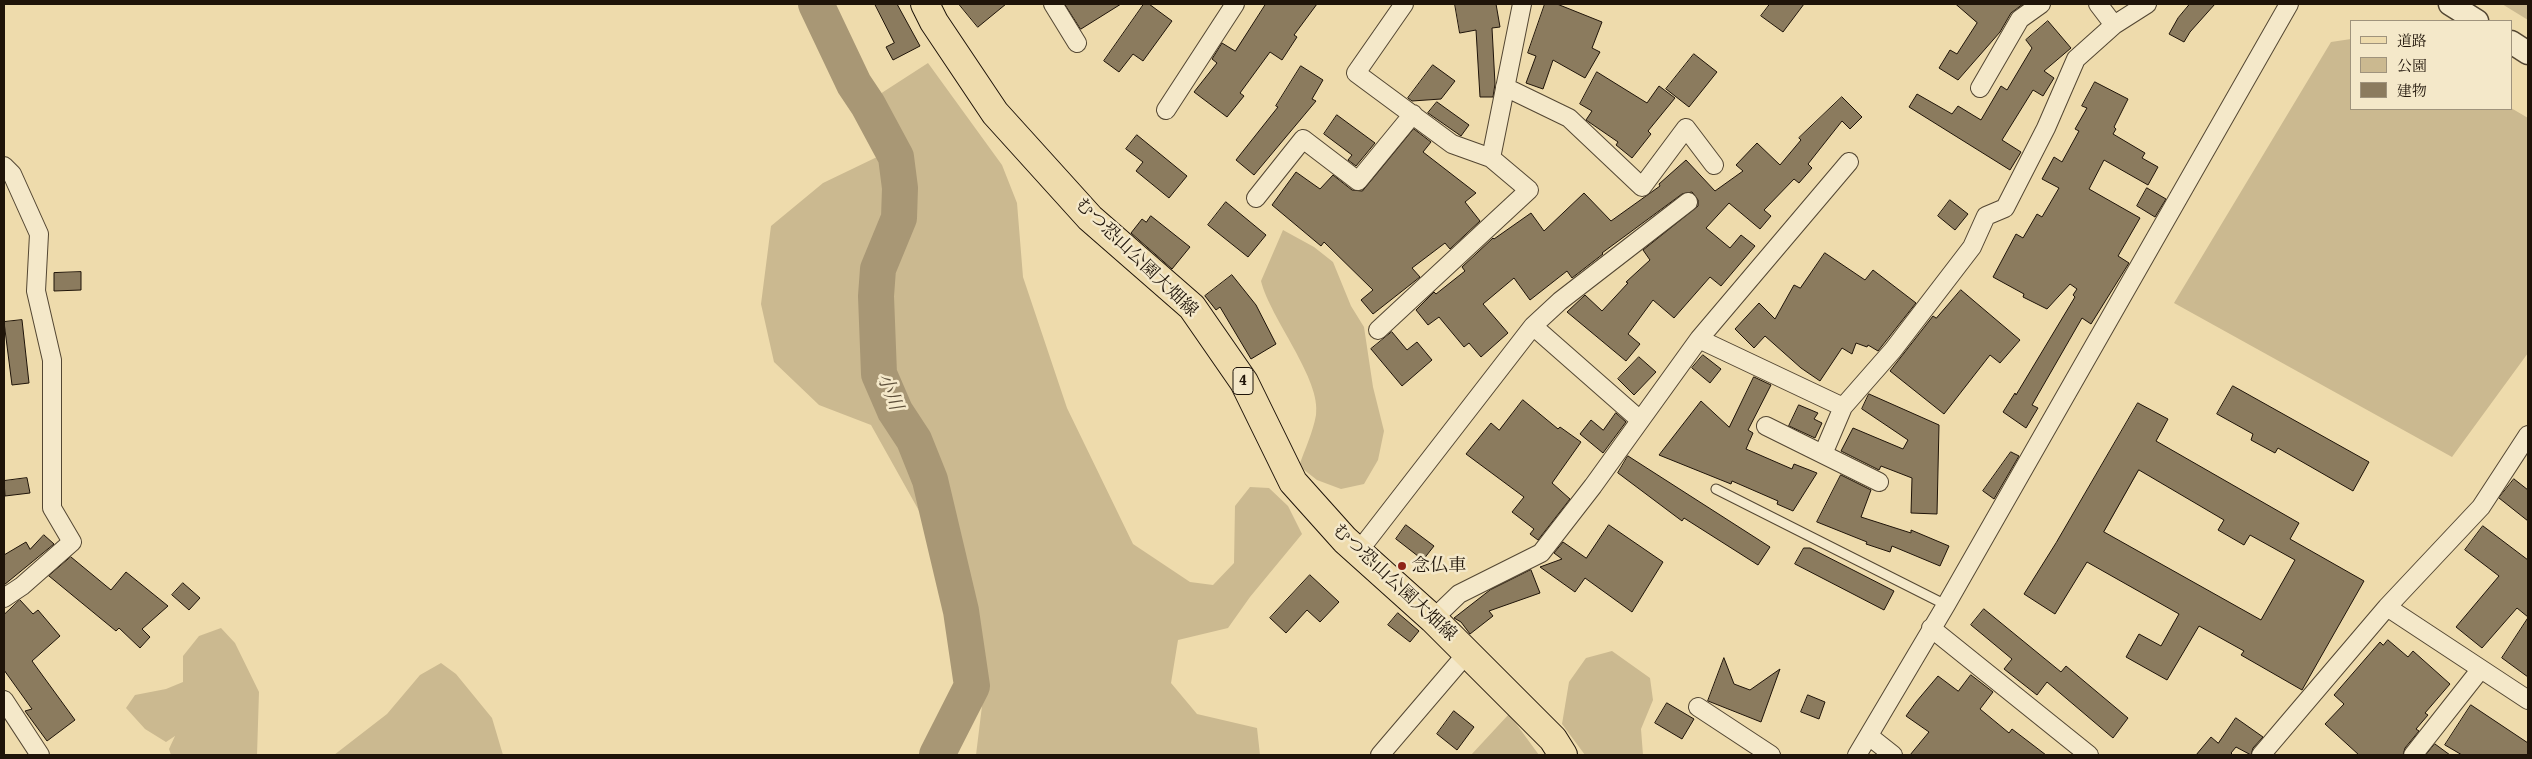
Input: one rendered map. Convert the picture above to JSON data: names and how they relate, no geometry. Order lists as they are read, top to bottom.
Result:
{
  "streets": {
    "main road": ["むつ恐山公園大畑線", "4"]
  },
  "water": ["小川"],
  "places": ["念仏車"],
  "legend": ["道路", "公園", "建物"]
}
